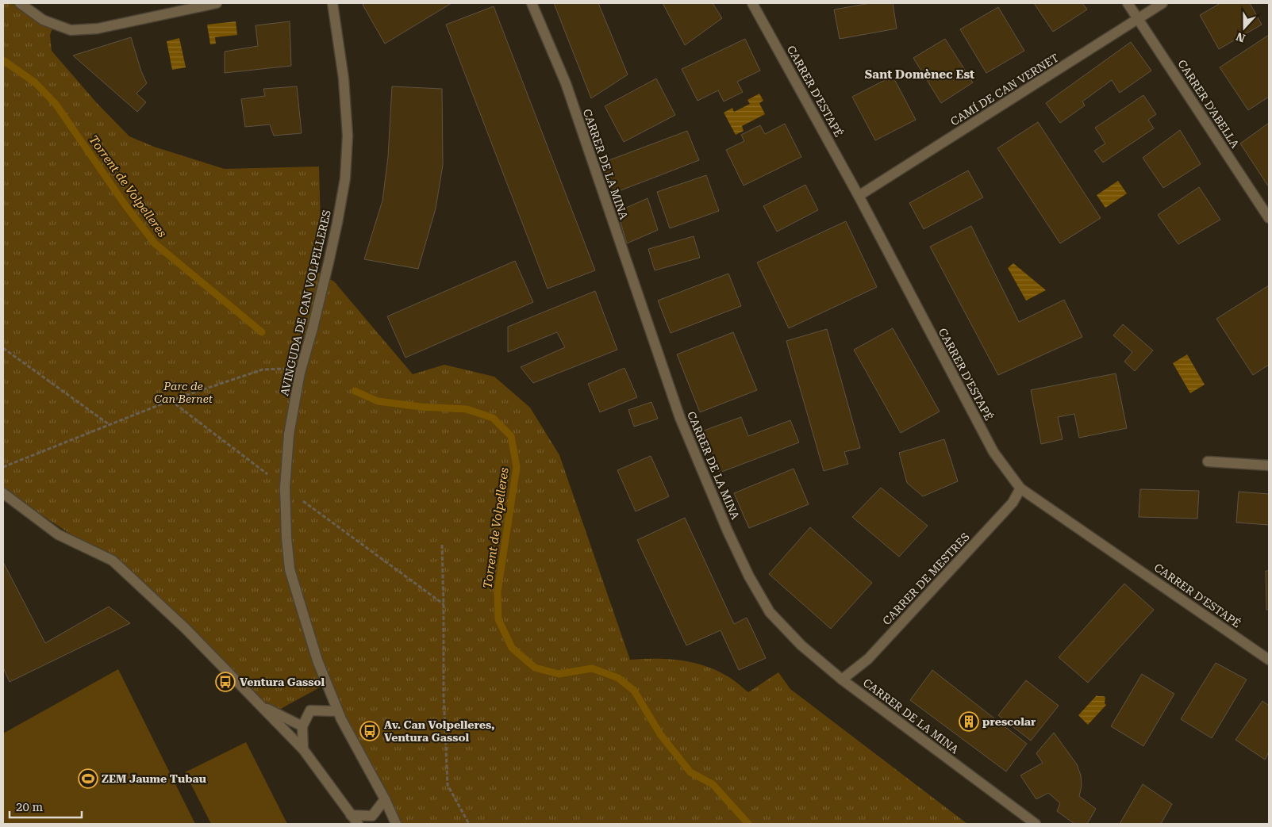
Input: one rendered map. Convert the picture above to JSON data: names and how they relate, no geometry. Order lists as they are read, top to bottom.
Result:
{
  "streets": {
    "street": [
      "CAMÍ DE CAN VERNET",
      "CARRER D'ESTAPÉ",
      "CARRER D'ABELLA",
      "CARRER DE LA MINA",
      "AVINGUDA DE CAN VOLPELLERES",
      "CARRER DE MESTRES"
    ]
  },
  "crossings": [
    ["CAMÍ DE CAN VERNET", "CARRER D'ESTAPÉ"],
    ["CAMÍ DE CAN VERNET", "CARRER D'ABELLA"],
    ["CARRER D'ESTAPÉ", "CARRER DE MESTRES"],
    ["CARRER DE LA MINA", "CARRER DE MESTRES"]
  ],
  "districts": ["Sant Domènec Est"],
  "water": ["Torrent de Volpelleres"],
  "parks": ["Parc de Can Bernet"],
  "places": {
    "bus stop": ["Ventura Gassol", "Av. Can Volpelleres, Ventura Gassol"],
    "building": ["prescolar"],
    "sports": ["ZEM Jaume Tubau"]
  },
  "scale_bar": "20 m",
  "north": "bottom"
}
